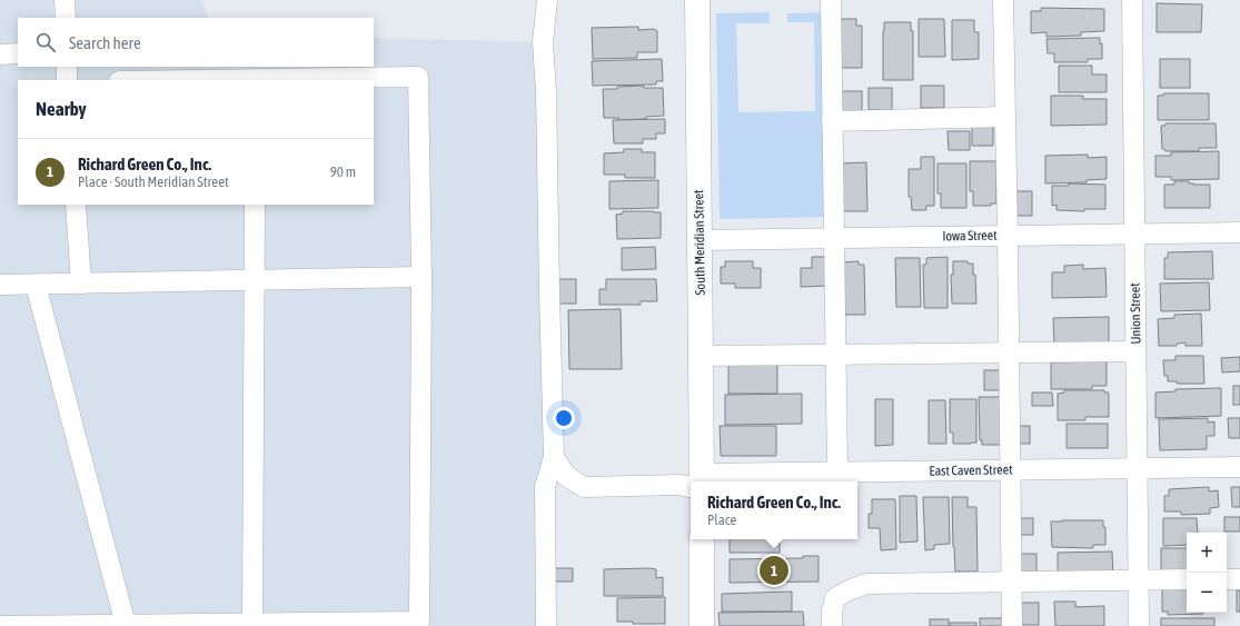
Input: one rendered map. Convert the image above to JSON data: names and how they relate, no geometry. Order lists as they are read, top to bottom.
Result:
{
  "streets": {
    "main road": ["South Meridian Street"],
    "street": ["Iowa Street", "Union Street", "East Caven Street"]
  },
  "crossings": [
    ["Iowa Street", "South Meridian Street"],
    ["Iowa Street", "Union Street"],
    ["South Meridian Street", "East Caven Street"],
    ["Union Street", "East Caven Street"]
  ],
  "page": {
    "search": "Search here",
    "heading": "Nearby",
    "list": [
      {
        "mark": "1",
        "name": "Richard Green Co., Inc.",
        "note": "Place · South Meridian Street",
        "value": "90 m"
      }
    ],
    "popup": ["Richard Green Co., Inc.", "Place"],
    "map_buttons": ["+", "−"],
    "pins": "1"
  }
}
